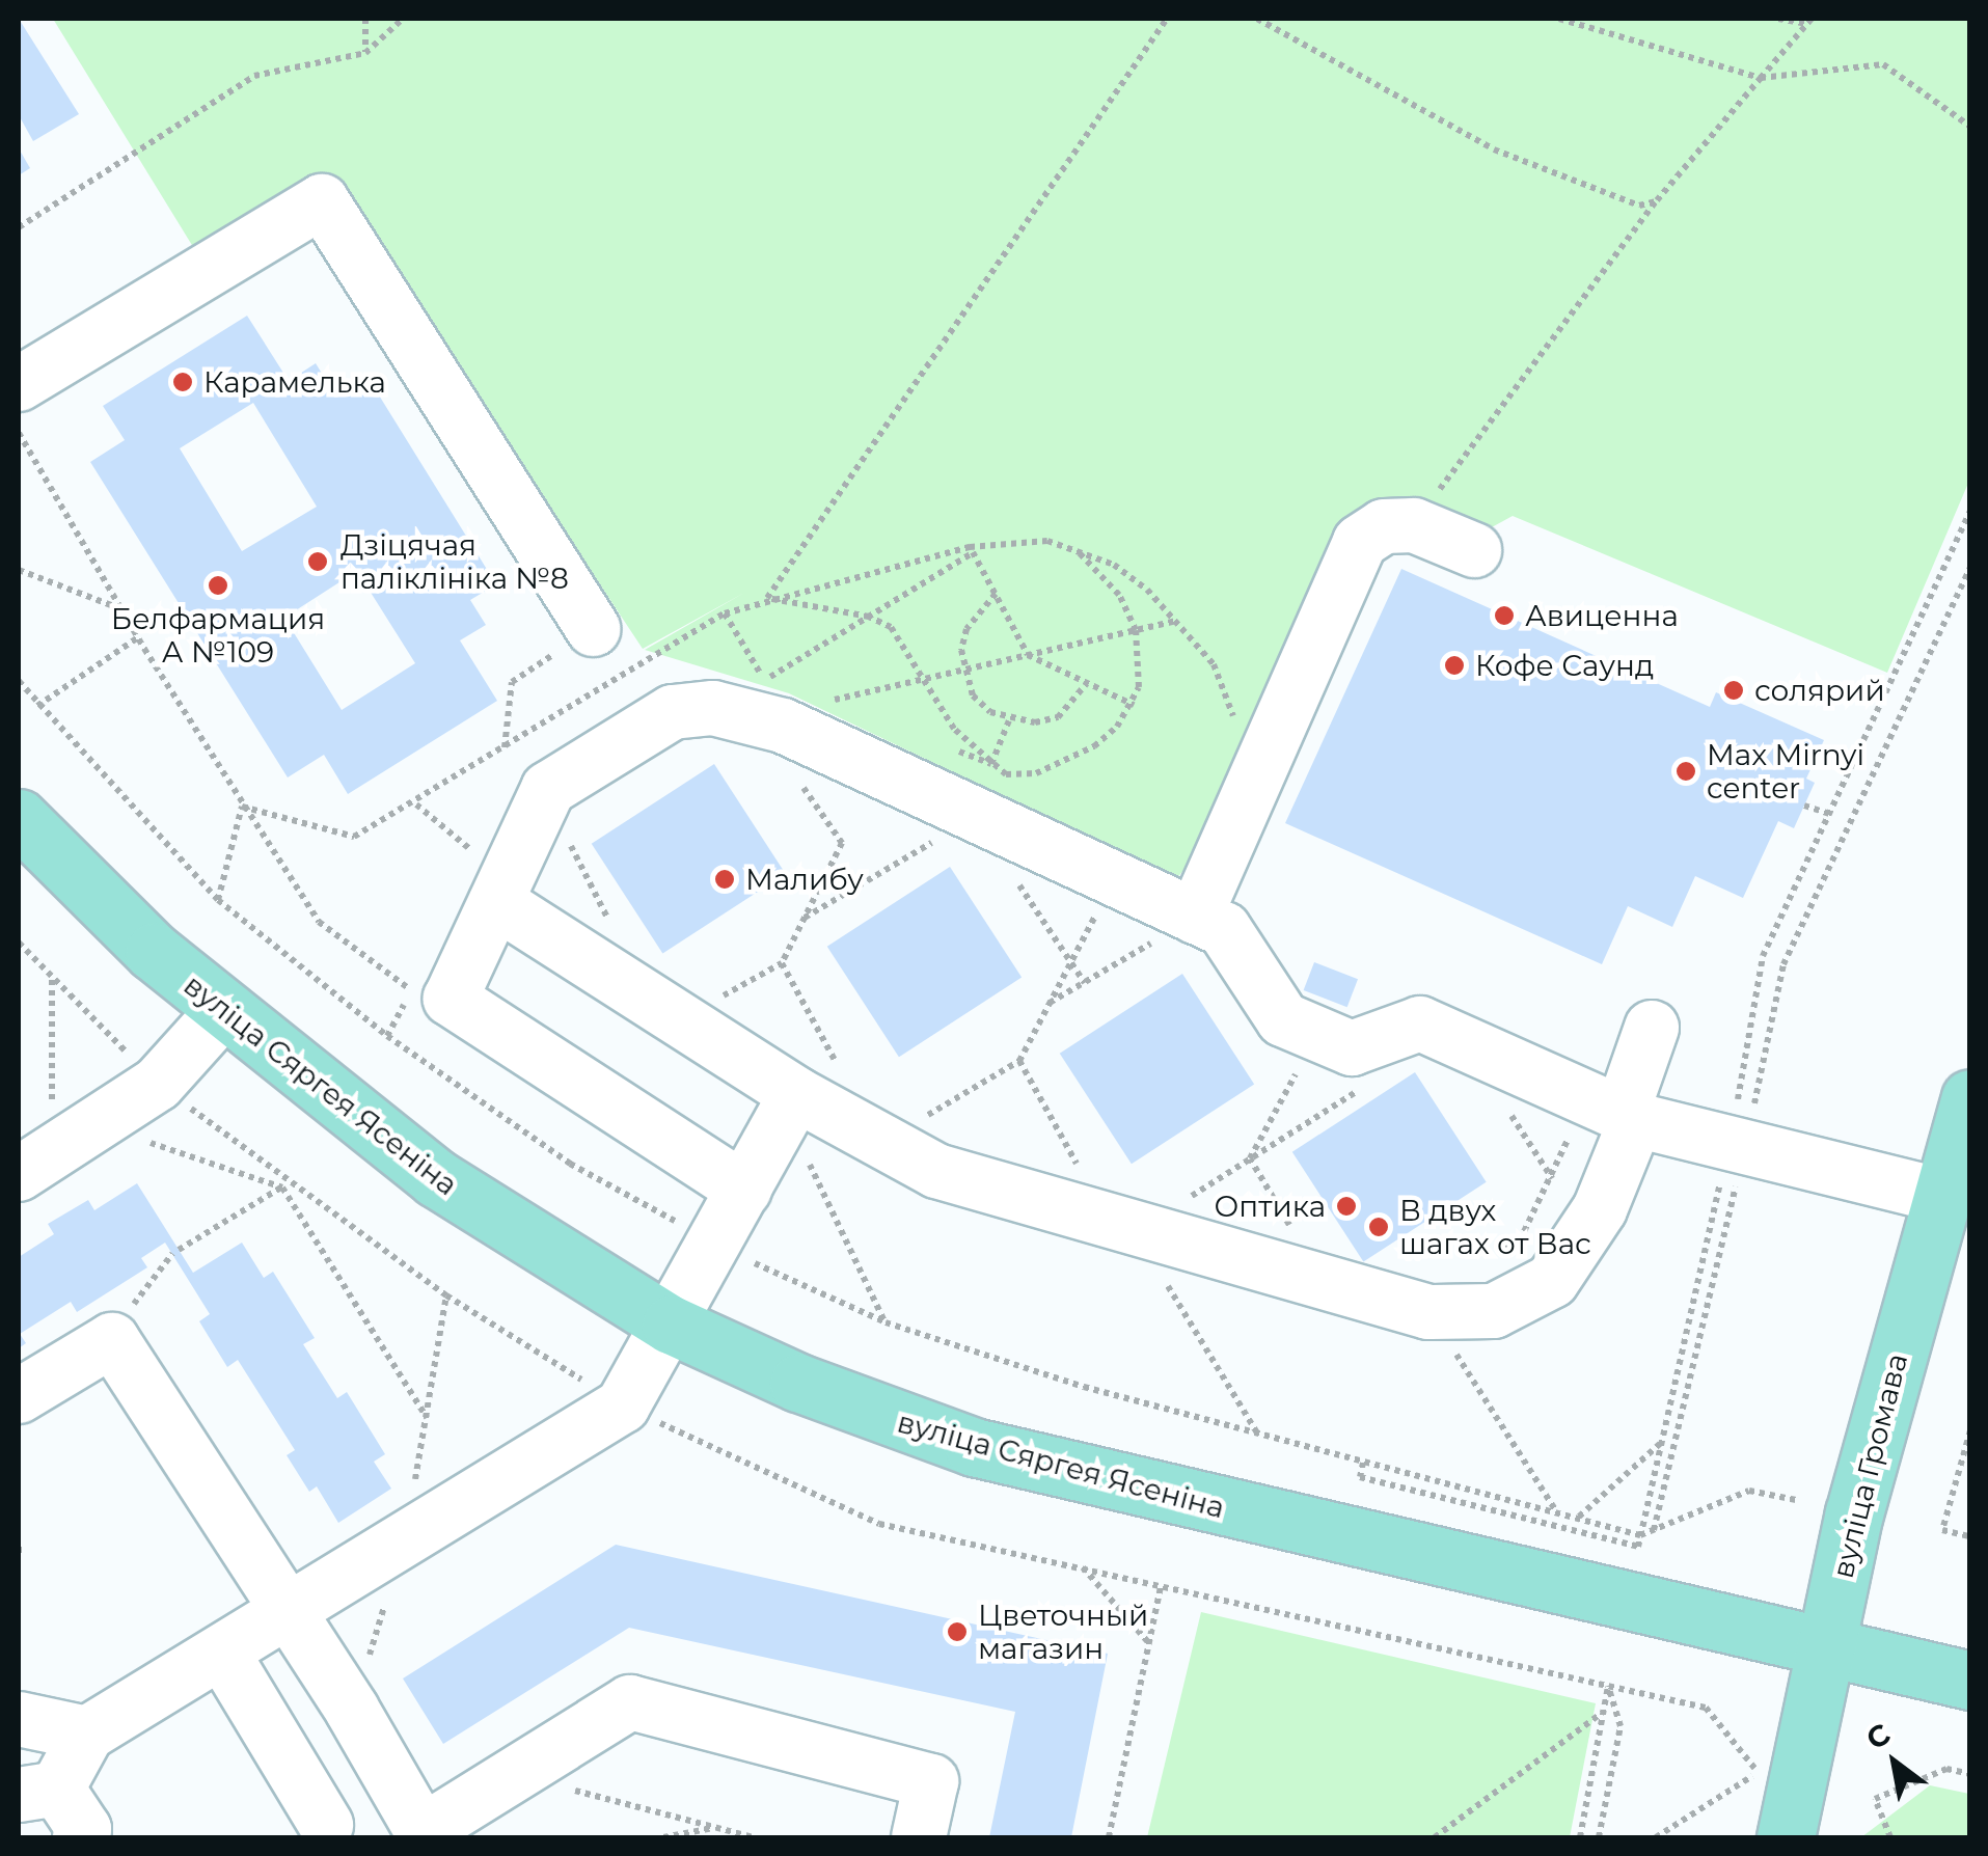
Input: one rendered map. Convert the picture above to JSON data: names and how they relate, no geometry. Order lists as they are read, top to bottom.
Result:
{
  "streets": {
    "main road": ["вуліца Сяргея Ясеніна", "вуліца Громава"]
  },
  "crossings": [
    ["вуліца Сяргея Ясеніна", "вуліца Громава"]
  ],
  "places": [
    "Карамелька",
    "Дзіцячая паліклініка №8",
    "Белфармация А №109",
    "Авиценна",
    "Кофе Саунд",
    "солярий",
    "Max Mirnyi center",
    "Малибу",
    "Оптика",
    "В двух шагах от Вас",
    "Цветочный магазин"
  ],
  "north": "top left"
}
